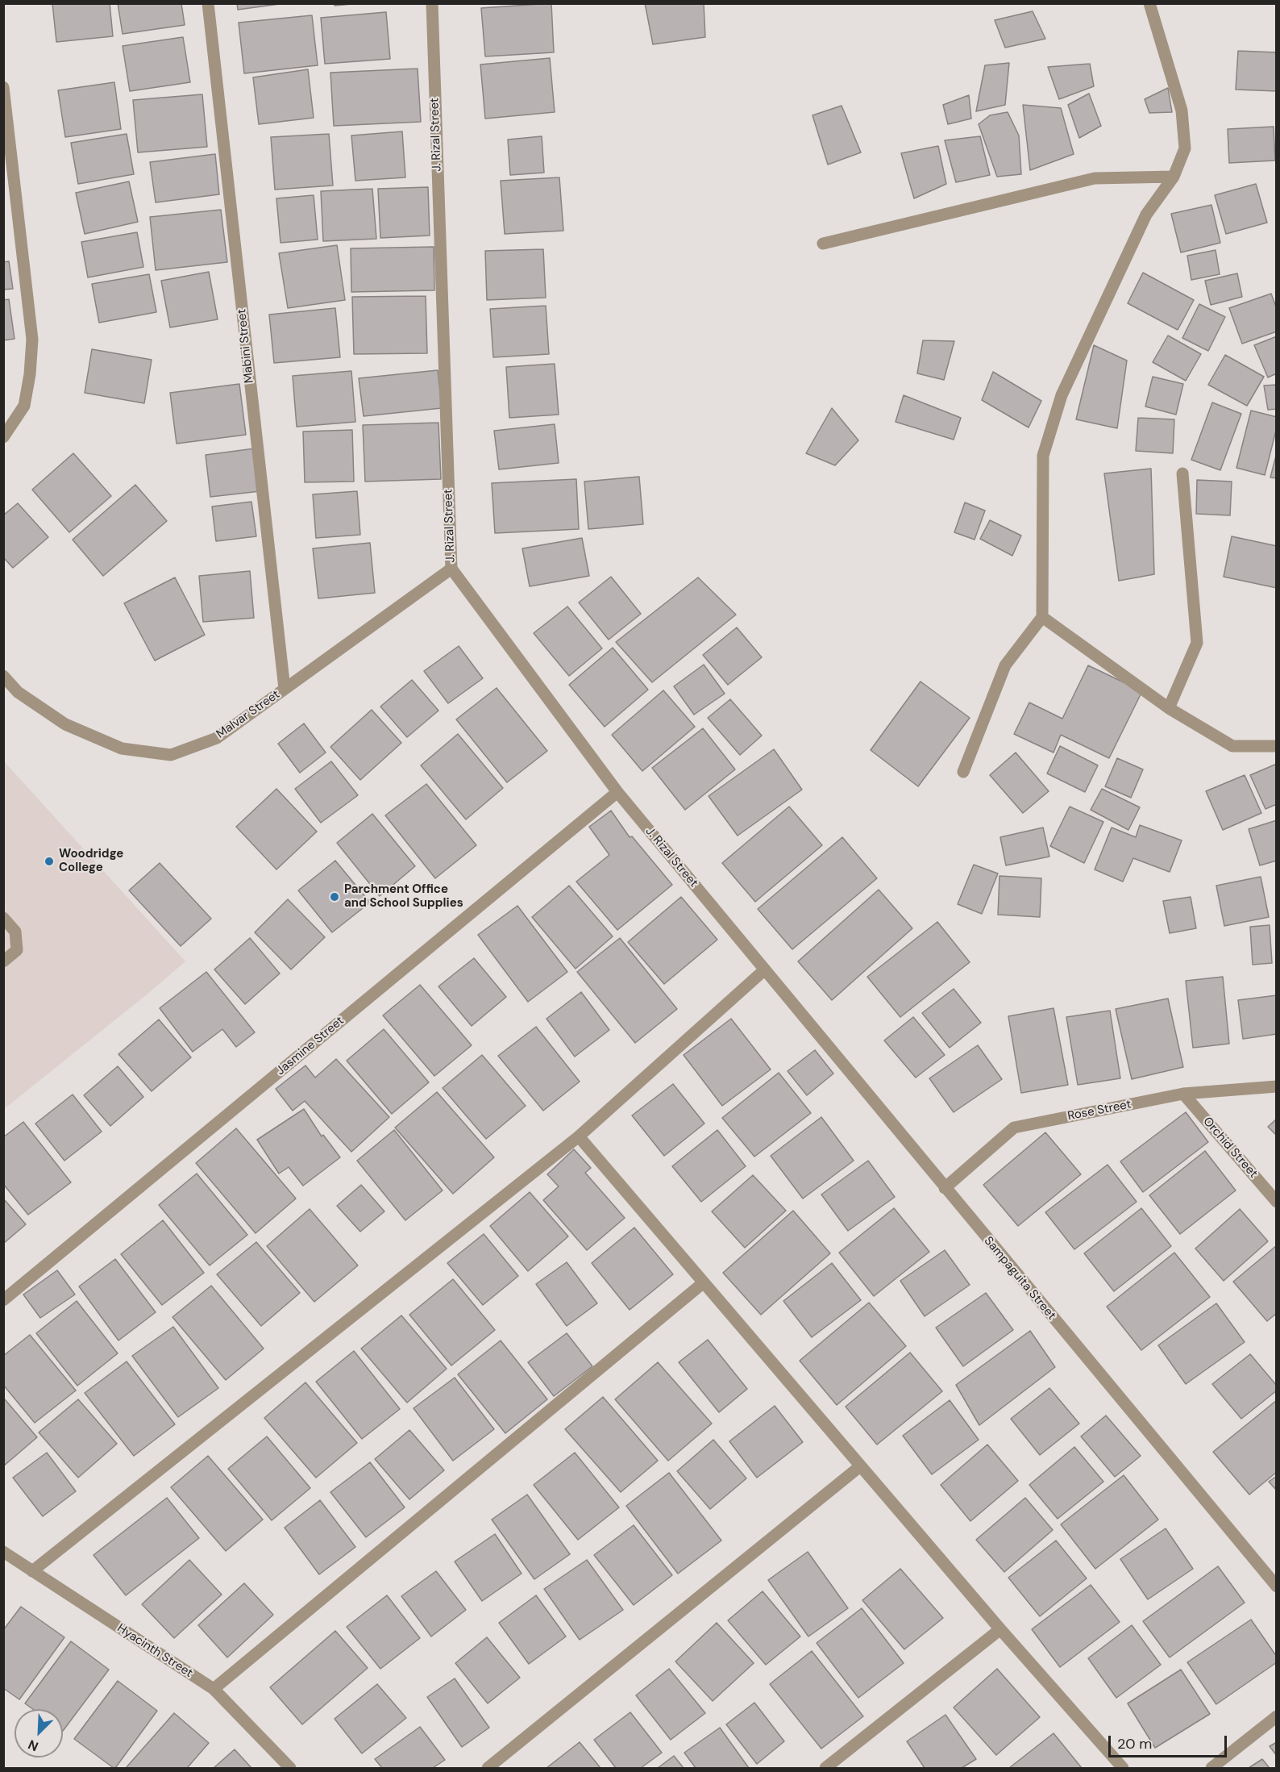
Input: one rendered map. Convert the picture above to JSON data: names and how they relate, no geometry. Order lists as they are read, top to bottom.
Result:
{
  "streets": {
    "street": [
      "J. Rizal Street",
      "Mabini Street",
      "Malvar Street",
      "Jasmine Street",
      "Rose Street",
      "Orchid Street",
      "Sampaguita Street",
      "Hyacinth Street"
    ]
  },
  "crossings": [
    ["J. Rizal Street", "Malvar Street"],
    ["J. Rizal Street", "Jasmine Street"],
    ["J. Rizal Street", "Sampaguita Street"],
    ["Mabini Street", "Malvar Street"],
    ["Rose Street", "Orchid Street"],
    ["Rose Street", "Sampaguita Street"]
  ],
  "places": ["Woodridge College", "Parchment Office and School Supplies"],
  "scale_bar": "20 m",
  "north": "bottom left"
}
